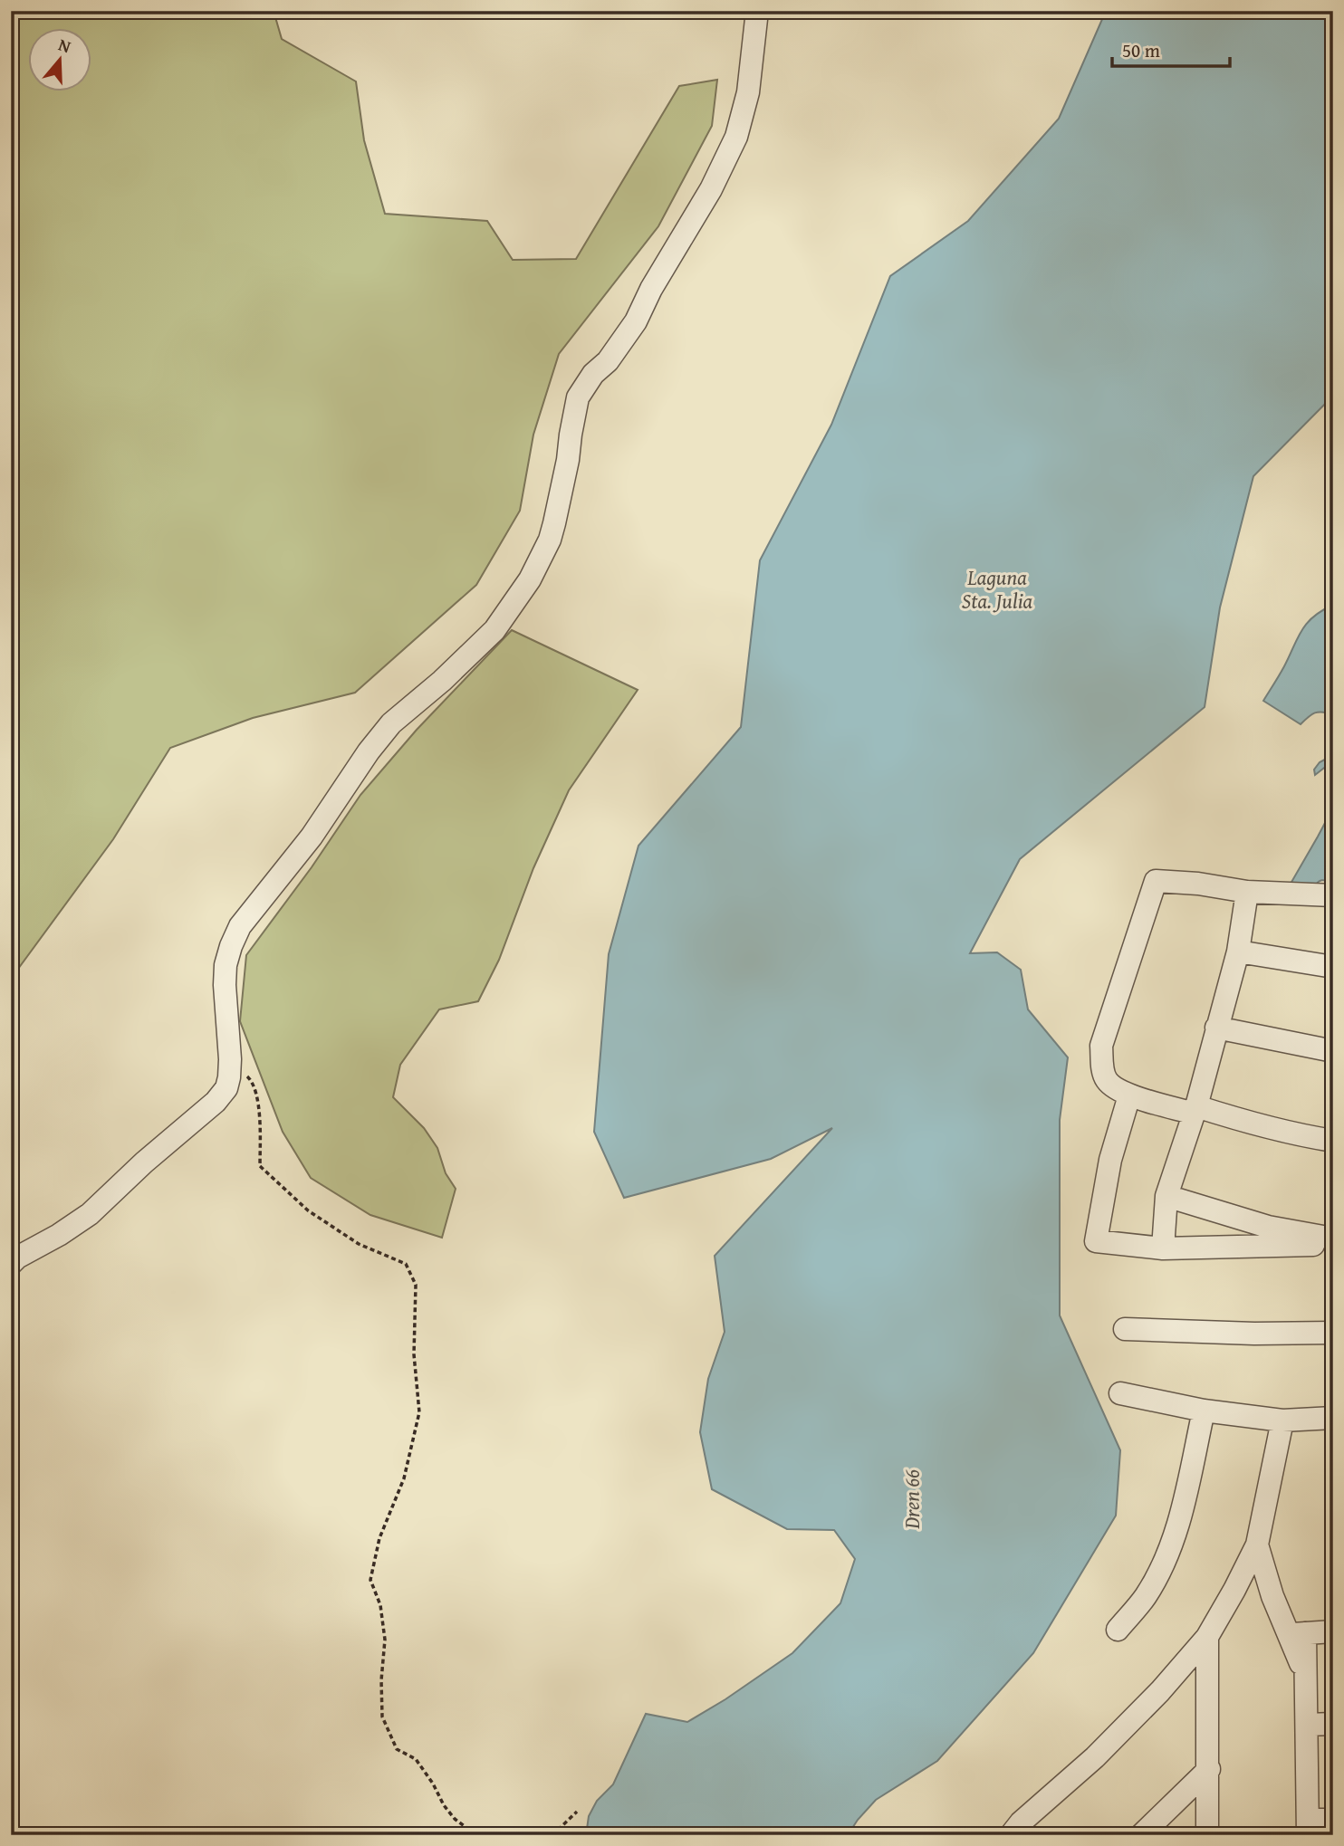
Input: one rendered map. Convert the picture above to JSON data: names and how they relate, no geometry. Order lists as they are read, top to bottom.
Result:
{
  "water": ["Laguna Sta. Julia", "Dren 66"],
  "scale_bar": "50 m",
  "north": "top"
}
